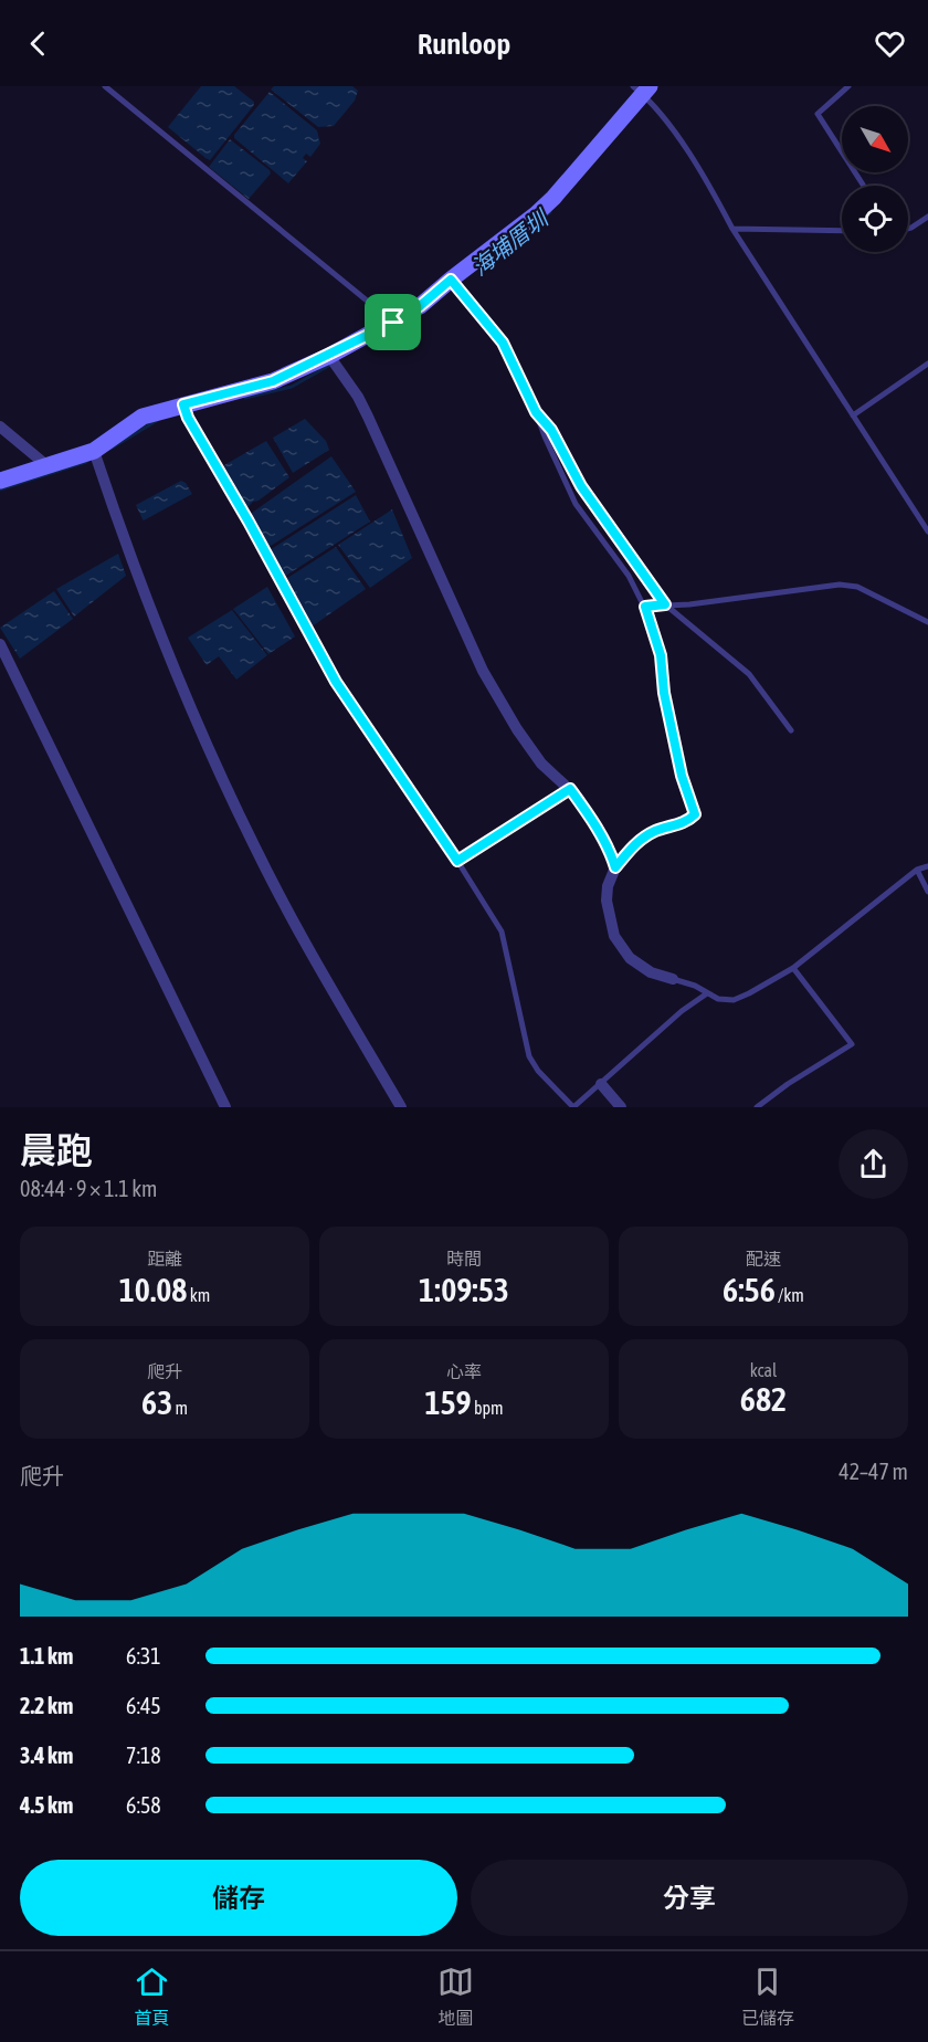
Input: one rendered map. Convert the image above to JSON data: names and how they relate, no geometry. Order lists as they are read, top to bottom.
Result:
{
  "water": ["海埔厝圳"],
  "north": "bottom right",
  "page": {
    "header": "Runloop",
    "heading": ["晨跑", "08:44 · 9 × 1.1 km"],
    "stats": [
      ["距離", "10.08 km"],
      ["時間", "1:09:53"],
      ["配速", "6:56 /km"],
      ["爬升", "63 m"],
      ["心率", "159 bpm"],
      ["kcal", "682"]
    ],
    "chart": ["爬升", "42–47 m"],
    "list": [
      {
        "name": "1.1 km",
        "note": "6:31"
      },
      {
        "name": "2.2 km",
        "note": "6:45"
      },
      {
        "name": "3.4 km",
        "note": "7:18"
      },
      {
        "name": "4.5 km",
        "note": "6:58"
      }
    ],
    "buttons": ["儲存", "分享"],
    "tabs": ["首頁", "地圖", "已儲存"]
  }
}
